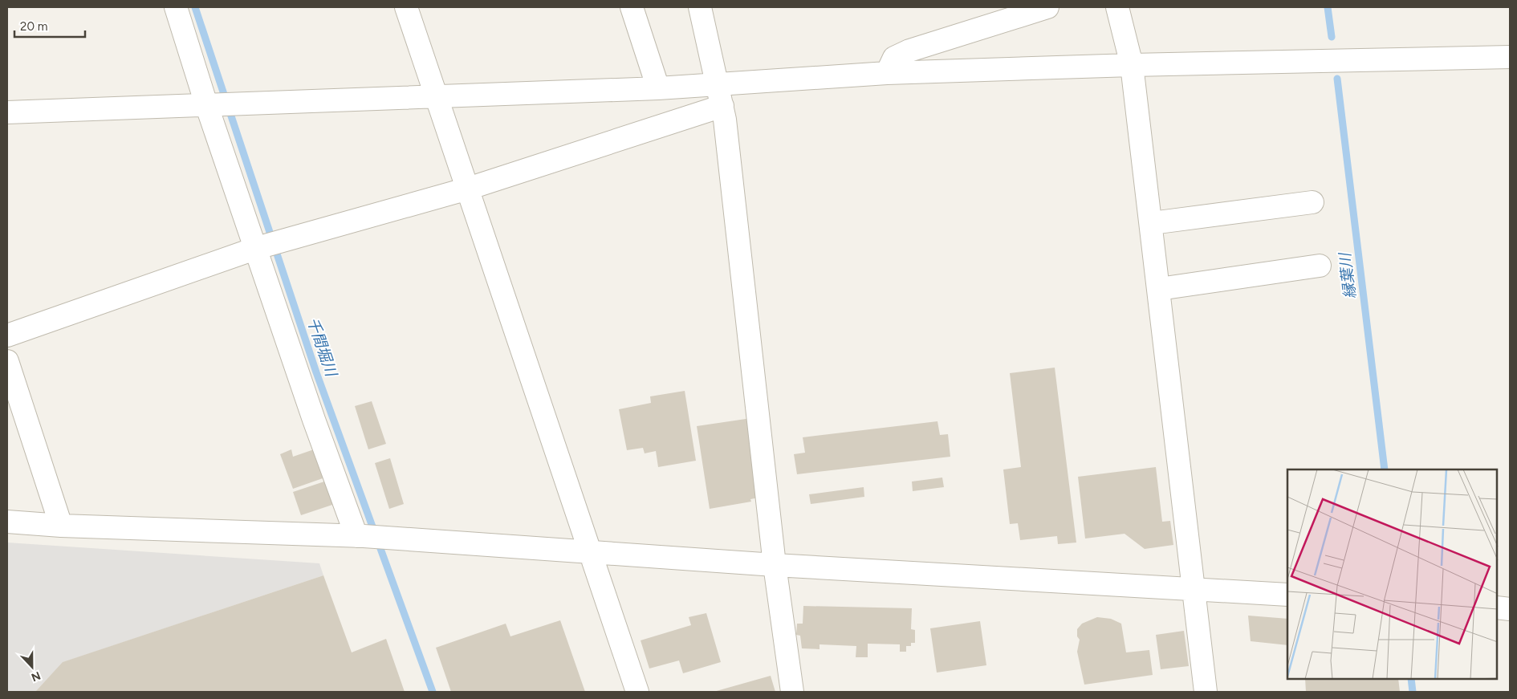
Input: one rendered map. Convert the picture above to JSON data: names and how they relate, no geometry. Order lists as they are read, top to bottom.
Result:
{
  "water": ["縁葉川", "千間堀川"],
  "scale_bar": "20 m",
  "north": "bottom"
}
